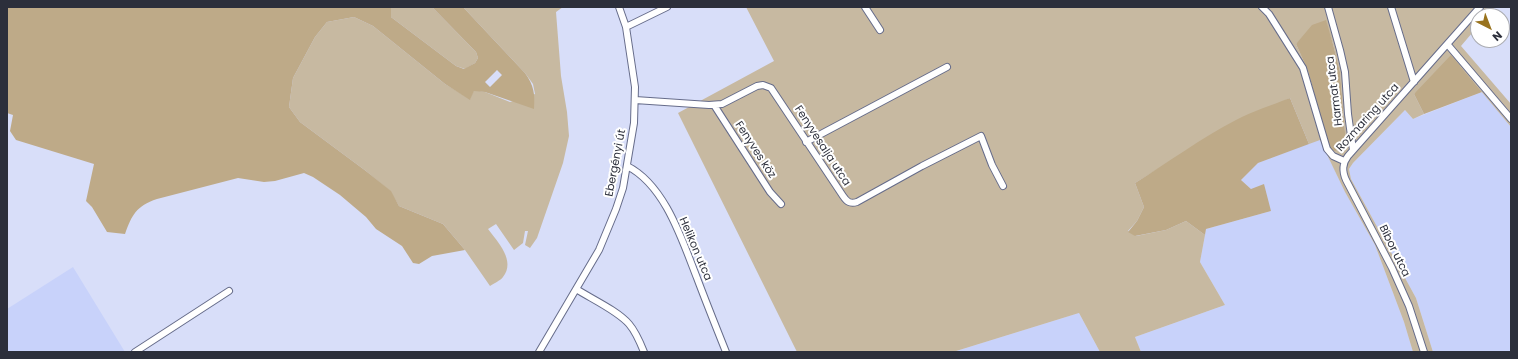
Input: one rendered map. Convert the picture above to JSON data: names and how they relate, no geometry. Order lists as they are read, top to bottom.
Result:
{
  "streets": {
    "street": [
      "Harmat utca",
      "Rozmaring utca",
      "Fenyvesalja utca",
      "Fenyves köz",
      "Ebergényi út",
      "Helikon utca",
      "Bíbor utca"
    ]
  },
  "crossings": [
    ["Harmat utca", "Rozmaring utca"],
    ["Rozmaring utca", "Bíbor utca"],
    ["Fenyvesalja utca", "Fenyves köz"],
    ["Fenyvesalja utca", "Ebergényi út"],
    ["Ebergényi út", "Helikon utca"]
  ],
  "north": "bottom right"
}
